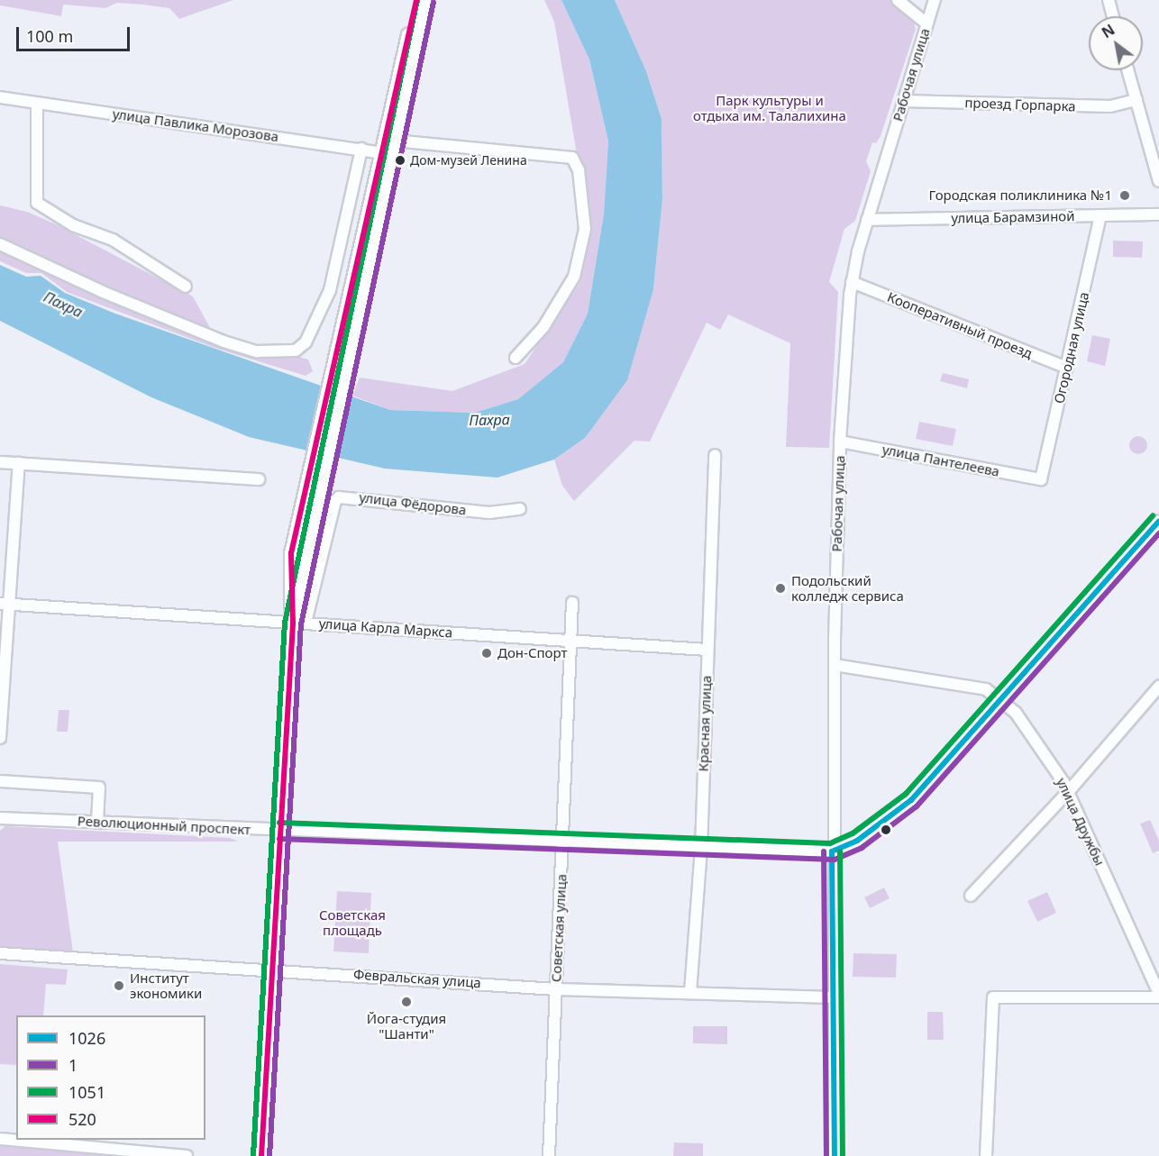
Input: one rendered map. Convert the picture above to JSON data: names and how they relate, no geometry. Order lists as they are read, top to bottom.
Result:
{
  "streets": {
    "street": [
      "Рабочая улица",
      "проезд Горпарка",
      "улица Павлика Морозова",
      "улица Барамзиной",
      "Кооперативный проезд",
      "Огородная улица",
      "улица Пантелеева",
      "улица Фёдорова",
      "улица Карла Маркса",
      "Красная улица",
      "улица Дружбы",
      "Революционный проспект",
      "Советская улица",
      "Февральская улица"
    ]
  },
  "crossings": [
    ["Рабочая улица", "проезд Горпарка"],
    ["Рабочая улица", "улица Барамзиной"],
    ["Рабочая улица", "Кооперативный проезд"],
    ["Рабочая улица", "улица Пантелеева"],
    ["Рабочая улица", "улица Дружбы"],
    ["Рабочая улица", "Революционный проспект"],
    ["Рабочая улица", "Февральская улица"],
    ["улица Барамзиной", "Огородная улица"],
    ["Кооперативный проезд", "Огородная улица"],
    ["Огородная улица", "улица Пантелеева"],
    ["улица Фёдорова", "улица Карла Маркса"],
    ["улица Карла Маркса", "Красная улица"],
    ["улица Карла Маркса", "Советская улица"],
    ["Красная улица", "Революционный проспект"],
    ["Красная улица", "Февральская улица"],
    ["улица Дружбы", "Революционный проспект"],
    ["Революционный проспект", "Советская улица"],
    ["Советская улица", "Февральская улица"]
  ],
  "water": ["Пахра"],
  "parks": ["Парк культуры и отдыха им. Талалихина", "Советская площадь"],
  "places": [
    "Дом-музей Ленина",
    "Городская поликлиника №1",
    "Подольский колледж сервиса",
    "Дон-Спорт",
    "Институт экономики",
    "Йога-студия \"Шанти\""
  ],
  "lines": [
    "transit line 1051",
    "transit line 520",
    "transit line 1",
    "transit line 1026"
  ],
  "legend": [
    "1026",
    "1",
    "1051",
    "520"
  ],
  "scale_bar": "100 m",
  "north": "top left"
}
